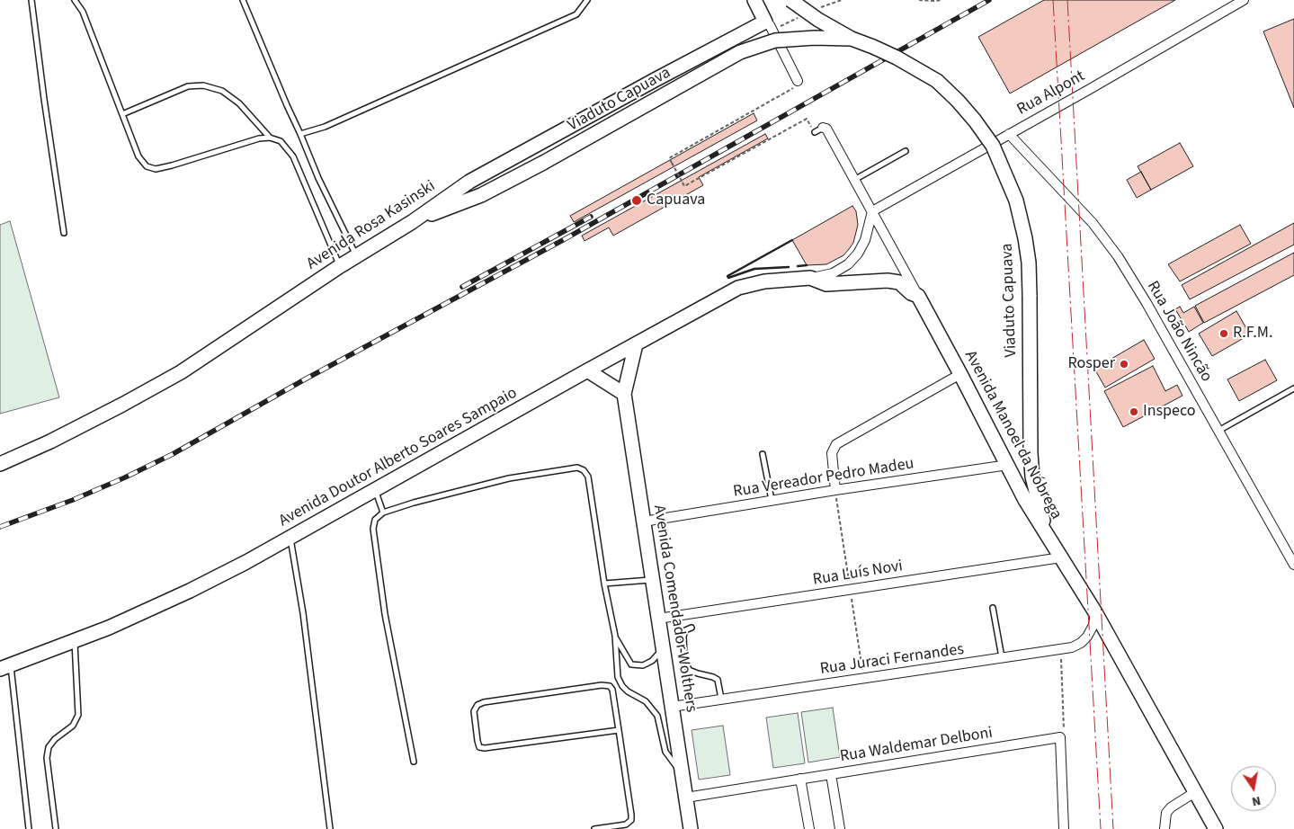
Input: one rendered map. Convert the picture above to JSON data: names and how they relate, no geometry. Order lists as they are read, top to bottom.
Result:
{
  "streets": {
    "main road": [
      "Viaduto Capuava",
      "Avenida Rosa Kasinski",
      "Avenida Manoel da Nóbrega",
      "Avenida Doutor Alberto Soares Sampaio",
      "Avenida Comendador Wolthers"
    ],
    "street": [
      "Rua Alpont",
      "Rua João Nincão",
      "Rua Vereador Pedro Madeu",
      "Rua Luís Novi",
      "Rua Juraci Fernandes",
      "Rua Waldemar Delboni"
    ]
  },
  "crossings": [
    ["Rua Alpont", "Rua João Nincão"],
    ["Rua Alpont", "Avenida Manoel da Nóbrega"],
    ["Rua Alpont", "Avenida Doutor Alberto Soares Sampaio"],
    ["Viaduto Capuava", "Avenida Rosa Kasinski"],
    ["Viaduto Capuava", "Avenida Manoel da Nóbrega"],
    ["Avenida Manoel da Nóbrega", "Avenida Doutor Alberto Soares Sampaio"],
    ["Avenida Manoel da Nóbrega", "Rua Vereador Pedro Madeu"],
    ["Avenida Manoel da Nóbrega", "Rua Luís Novi"],
    ["Avenida Manoel da Nóbrega", "Rua Juraci Fernandes"],
    ["Avenida Doutor Alberto Soares Sampaio", "Avenida Comendador Wolthers"],
    ["Rua Vereador Pedro Madeu", "Avenida Comendador Wolthers"],
    ["Rua Luís Novi", "Avenida Comendador Wolthers"],
    ["Avenida Comendador Wolthers", "Rua Juraci Fernandes"],
    ["Avenida Comendador Wolthers", "Rua Waldemar Delboni"]
  ],
  "places": [
    "Capuava",
    "R.F.M.",
    "Rosper",
    "Inspeco"
  ],
  "north": "bottom"
}
